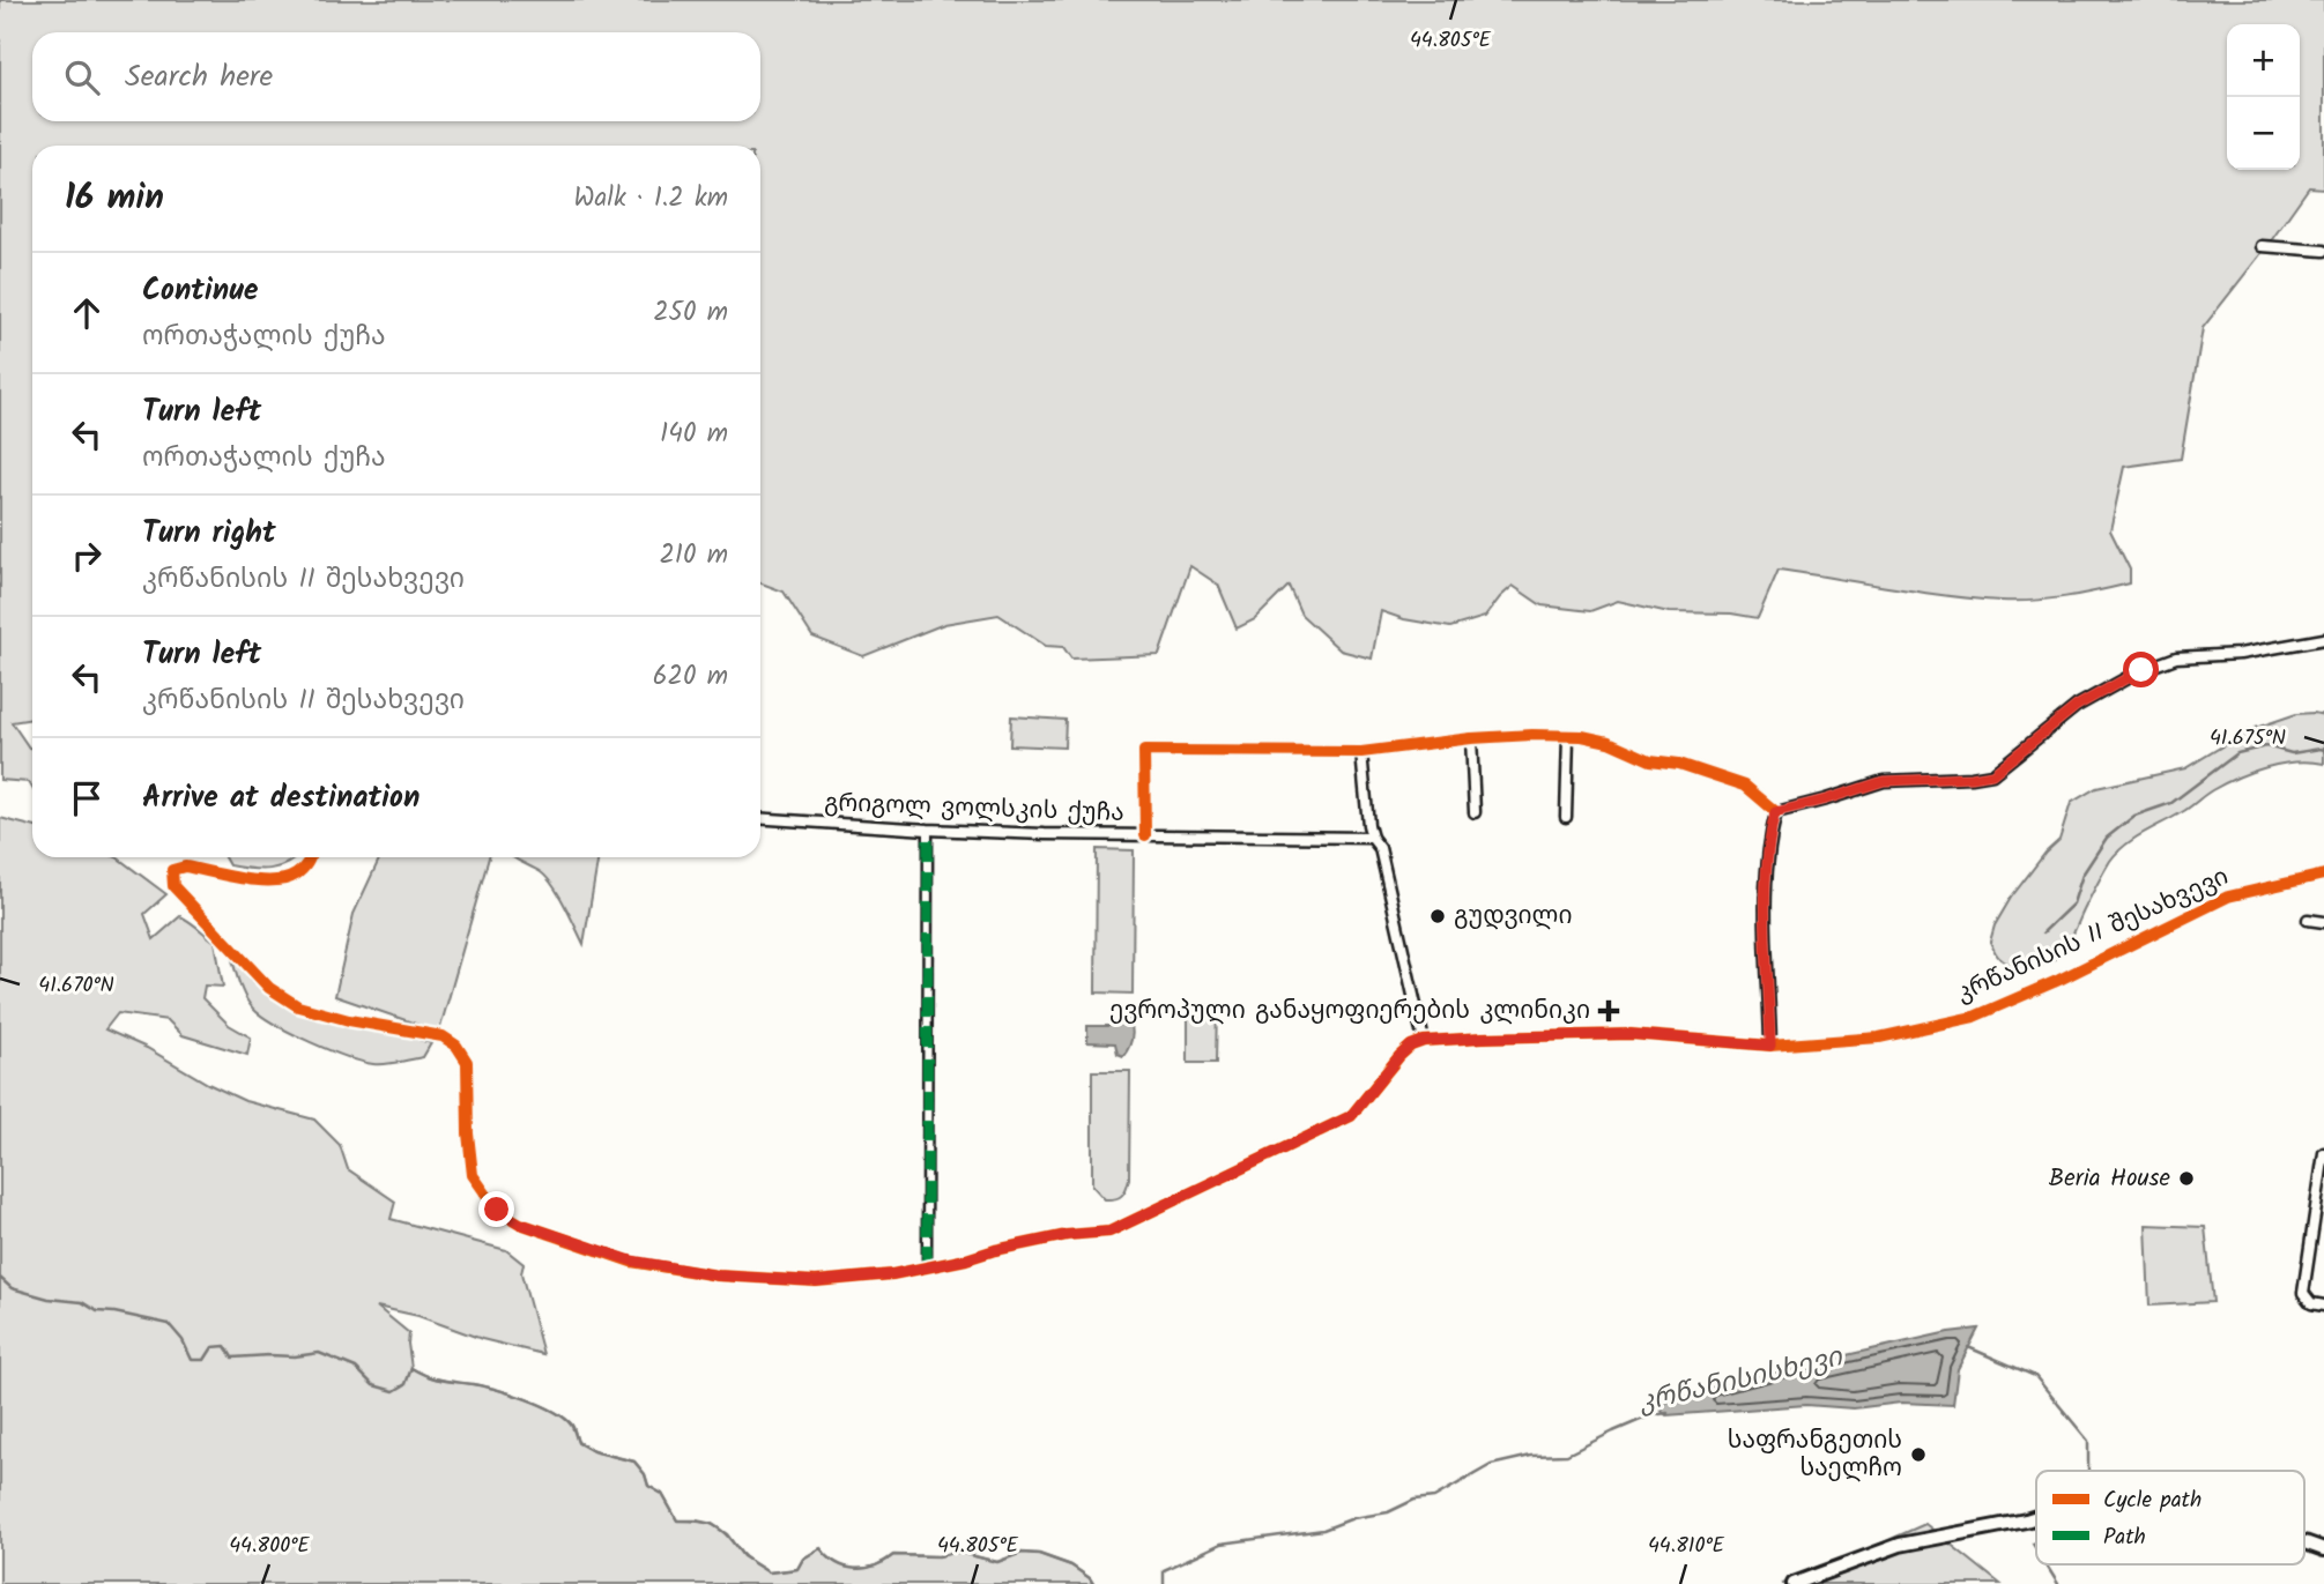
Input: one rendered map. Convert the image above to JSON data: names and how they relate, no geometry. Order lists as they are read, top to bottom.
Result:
{
  "streets": {
    "street": ["გრიგოლ ვოლსკის ქუჩა", "კრწანისის II შესახვევი"]
  },
  "water": ["კრწანისისხევი"],
  "places": {
    "other": ["გუდვილი", "Beria House", "საფრანგეთის საელჩო"],
    "health": ["ევროპული განაყოფიერების კლინიკი"]
  },
  "legend": ["Cycle path", "Path"],
  "page": {
    "map_buttons": ["+", "−"],
    "search": "Search here",
    "heading": ["16 min", "Walk · 1.2 km"],
    "list": [
      ["Continue", "ორთაჭალის ქუჩა", "250 m"],
      ["Turn left", "ორთაჭალის ქუჩა", "140 m"],
      ["Turn right", "კრწანისის II შესახვევი", "210 m"],
      ["Turn left", "კრწანისის II შესახვევი", "620 m"],
      "Arrive at destination"
    ]
  },
  "coordinates": [
    "44.805°E",
    "41.675°N",
    "41.670°N",
    "44.800°E",
    "44.810°E"
  ]
}
